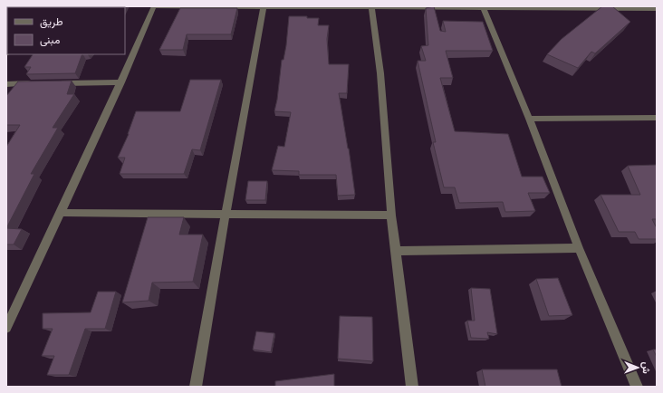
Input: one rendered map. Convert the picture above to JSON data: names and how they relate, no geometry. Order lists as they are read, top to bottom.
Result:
{
  "legend": ["طريق", "مبنى"],
  "north": "right"
}
